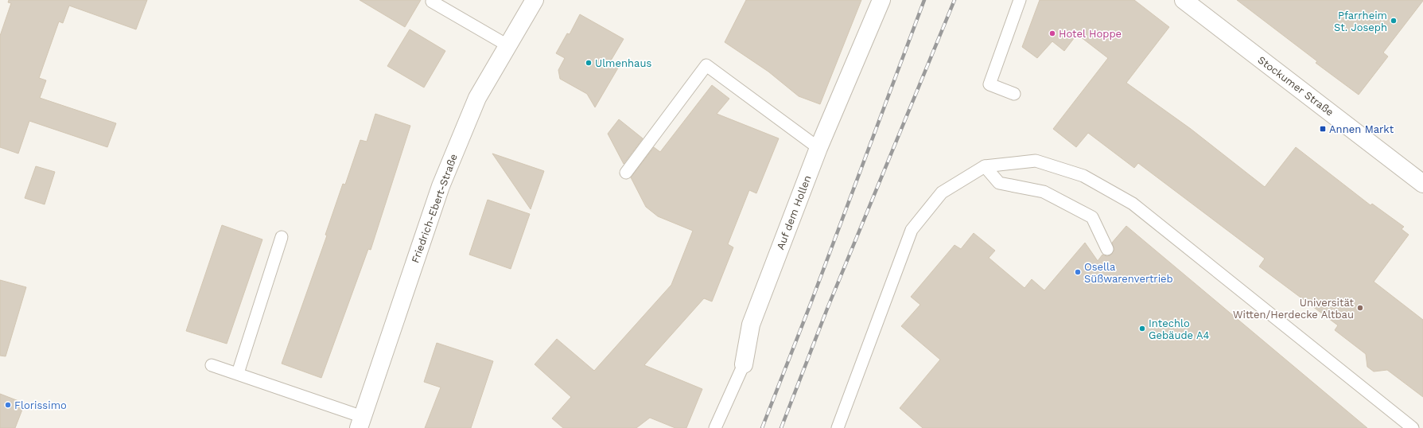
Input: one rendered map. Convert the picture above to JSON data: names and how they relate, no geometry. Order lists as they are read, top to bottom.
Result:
{
  "streets": {
    "street": ["Stockumer Straße", "Friedrich-Ebert-Straße", "Auf dem Hollen"]
  },
  "places": {
    "other": [
      "Pfarrheim St. Joseph",
      "Hotel Hoppe",
      "Ulmenhaus",
      "Osella Süßwarenvertrieb",
      "Universität Witten/Herdecke Altbau",
      "Intechlo Gebäude A4",
      "Florissimo"
    ],
    "transit": ["Annen Markt"]
  }
}
